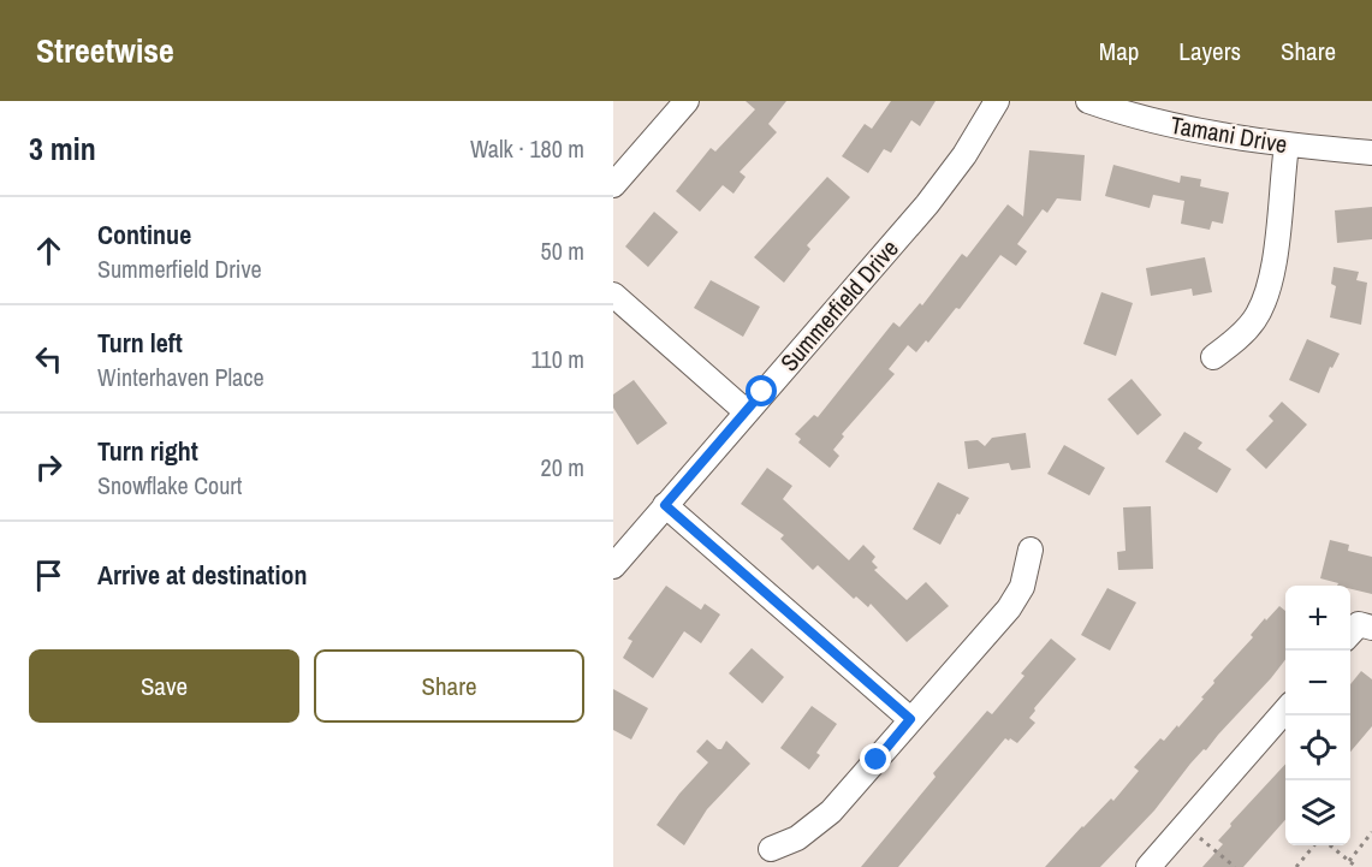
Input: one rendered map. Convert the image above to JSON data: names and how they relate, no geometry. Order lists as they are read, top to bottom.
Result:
{
  "streets": {
    "street": ["Tamani Drive", "Summerfield Drive"]
  },
  "page": {
    "header": "Streetwise",
    "nav": ["Map", "Layers", "Share"],
    "heading": ["3 min", "Walk · 180 m"],
    "list": [
      ["Continue", "Summerfield Drive", "50 m"],
      ["Turn left", "Winterhaven Place", "110 m"],
      ["Turn right", "Snowflake Court", "20 m"],
      "Arrive at destination"
    ],
    "map_buttons": ["+", "−"],
    "buttons": ["Save", "Share"]
  }
}
